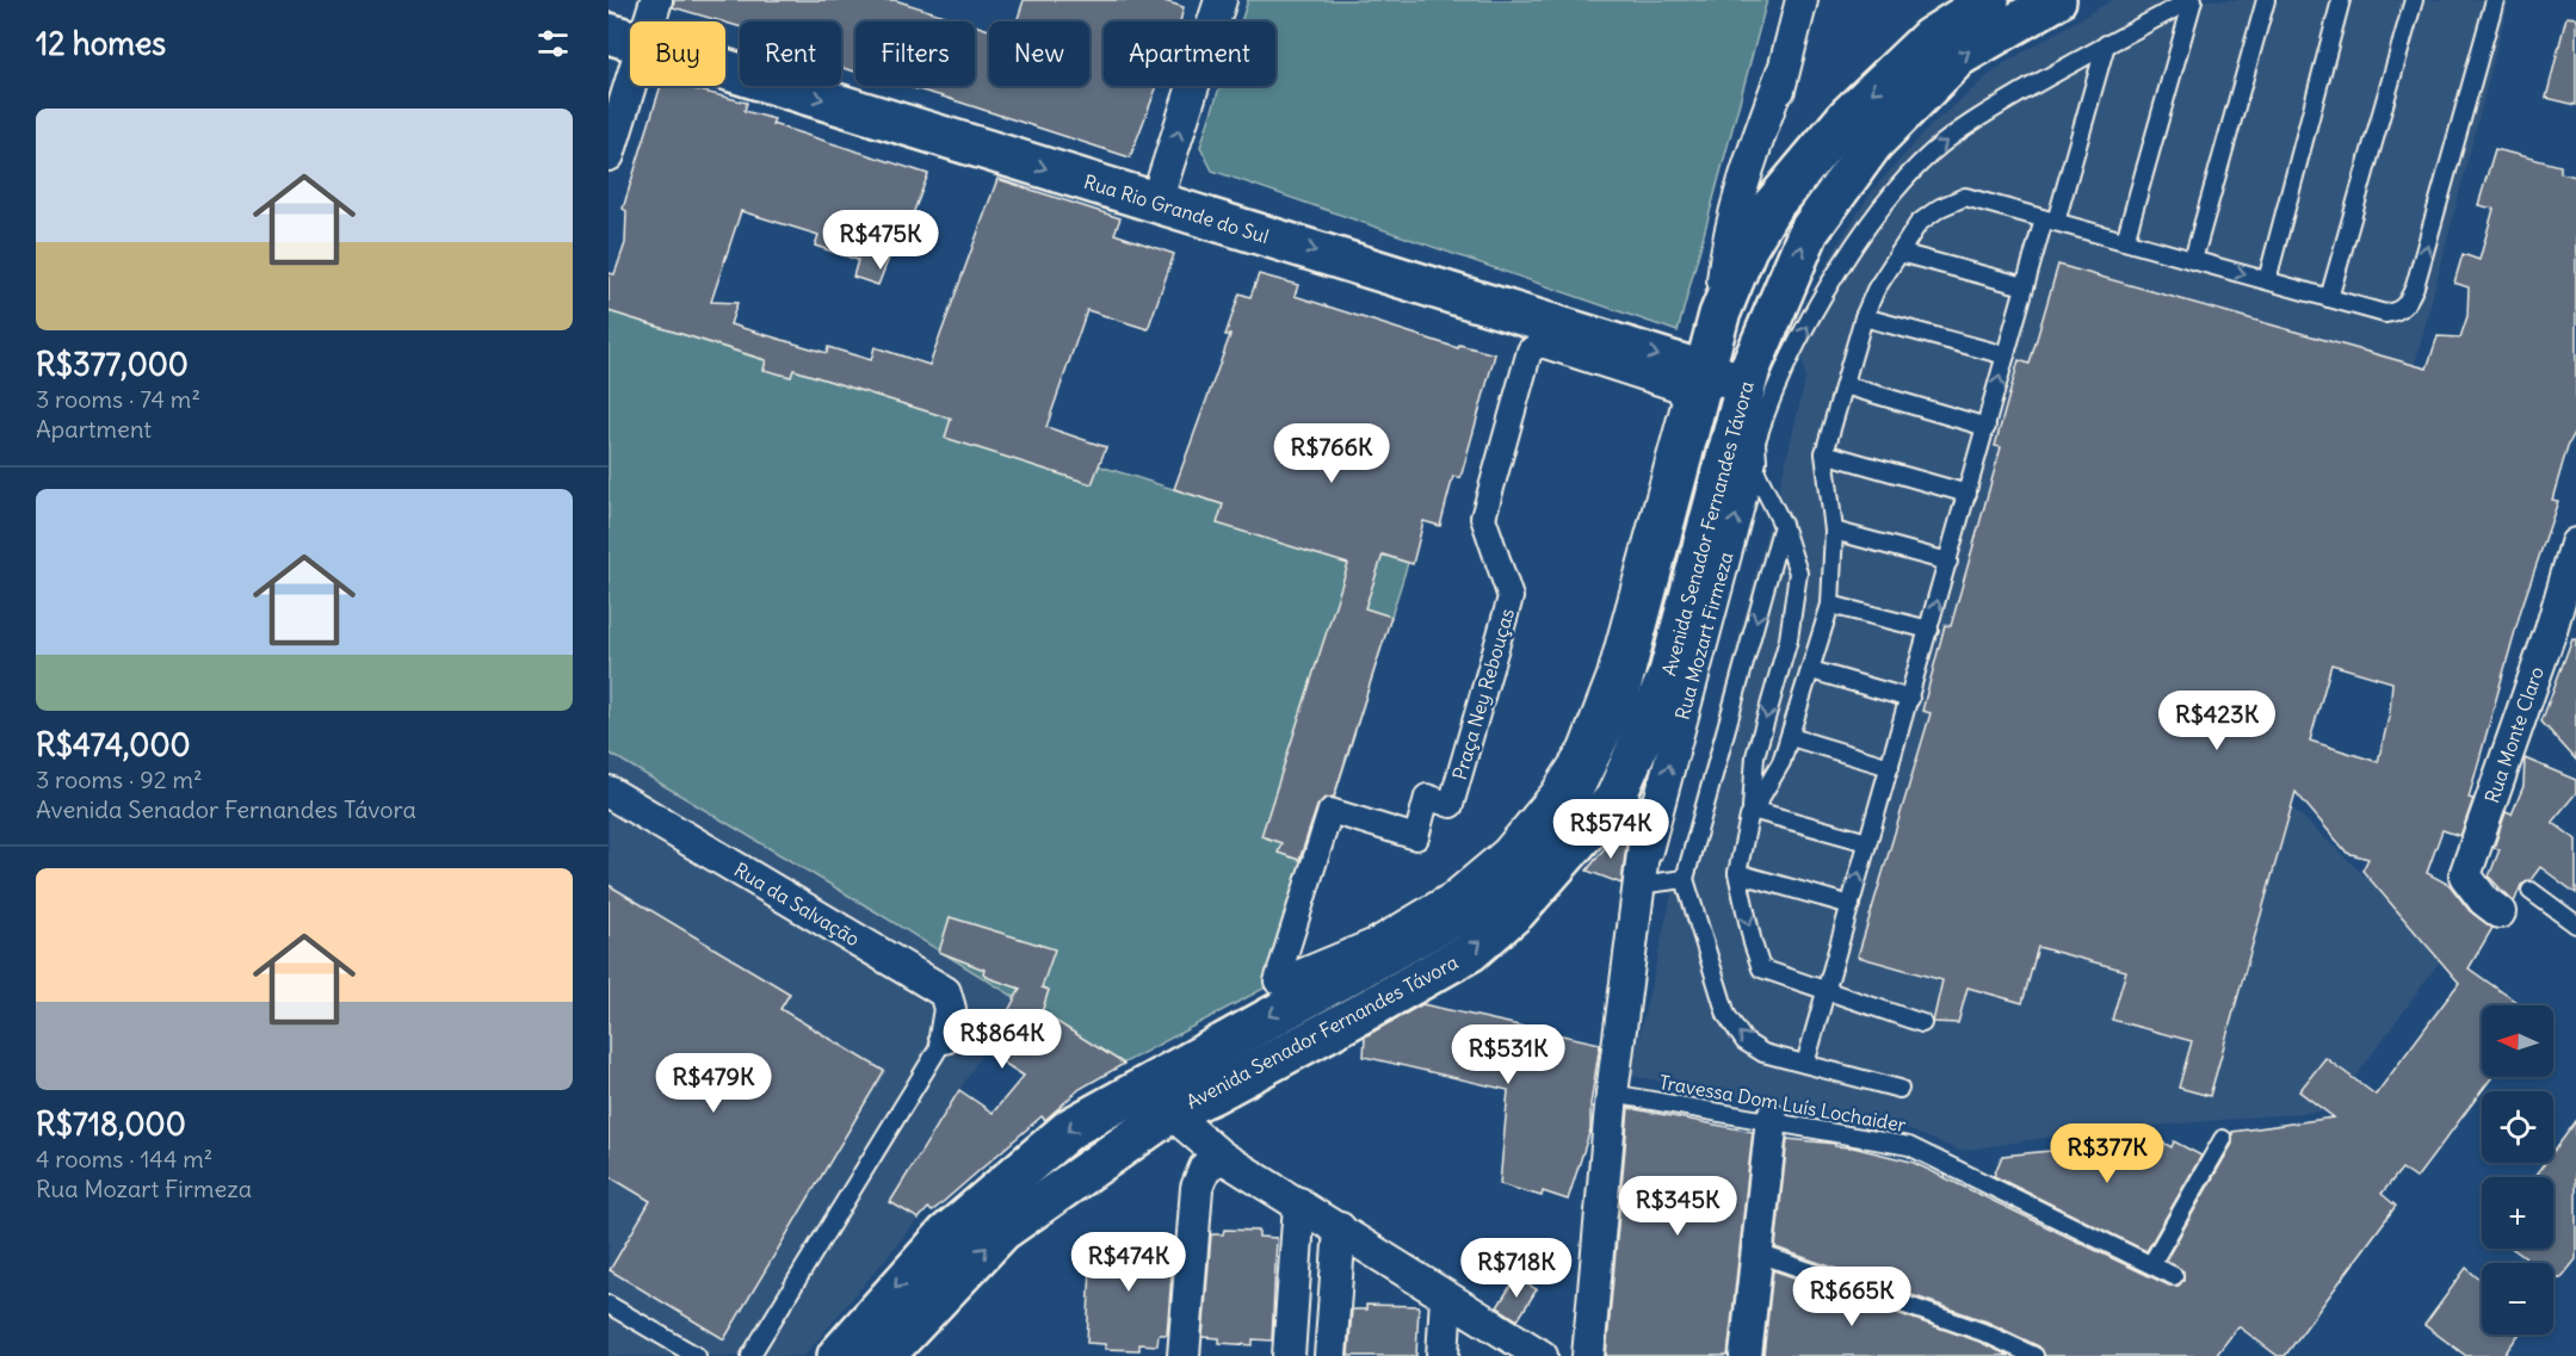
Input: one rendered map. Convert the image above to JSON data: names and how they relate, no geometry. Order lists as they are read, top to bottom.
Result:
{
  "streets": {
    "main road": ["Rua Rio Grande do Sul", "Avenida Senador Fernandes Távora"],
    "street": [
      "Rua Mozart Firmeza",
      "Praça Ney Rebouças",
      "Rua Monte Claro",
      "Rua da Salvação"
    ],
    "lane": ["Travessa Dom Luís Lochaider"]
  },
  "crossings": [
    ["Rua Rio Grande do Sul", "Avenida Senador Fernandes Távora"],
    ["Rua Rio Grande do Sul", "Rua Mozart Firmeza"],
    ["Avenida Senador Fernandes Távora", "Rua Mozart Firmeza"],
    ["Rua Mozart Firmeza", "Travessa Dom Luís Lochaider"]
  ],
  "one_way": ["Rua Rio Grande do Sul", "Rua Mozart Firmeza"],
  "north": "left",
  "page": {
    "heading": "12 homes",
    "chip": [
      "Buy",
      "Rent",
      "Filters",
      "New",
      "Apartment"
    ],
    "list": [
      {
        "name": "R$377,000",
        "note": "3 rooms · 74 m² · Apartment"
      },
      {
        "name": "R$474,000",
        "note": "3 rooms · 92 m² · Avenida Senador Fernandes Távora"
      },
      {
        "name": "R$718,000",
        "note": "4 rooms · 144 m² · Rua Mozart Firmeza"
      }
    ],
    "price": [
      "R$475K",
      "R$766K",
      "R$423K",
      "R$574K",
      "R$864K",
      "R$531K",
      "R$479K",
      "R$377K",
      "R$345K",
      "R$474K",
      "R$718K",
      "R$665K"
    ],
    "map_buttons": ["+", "−"]
  }
}
